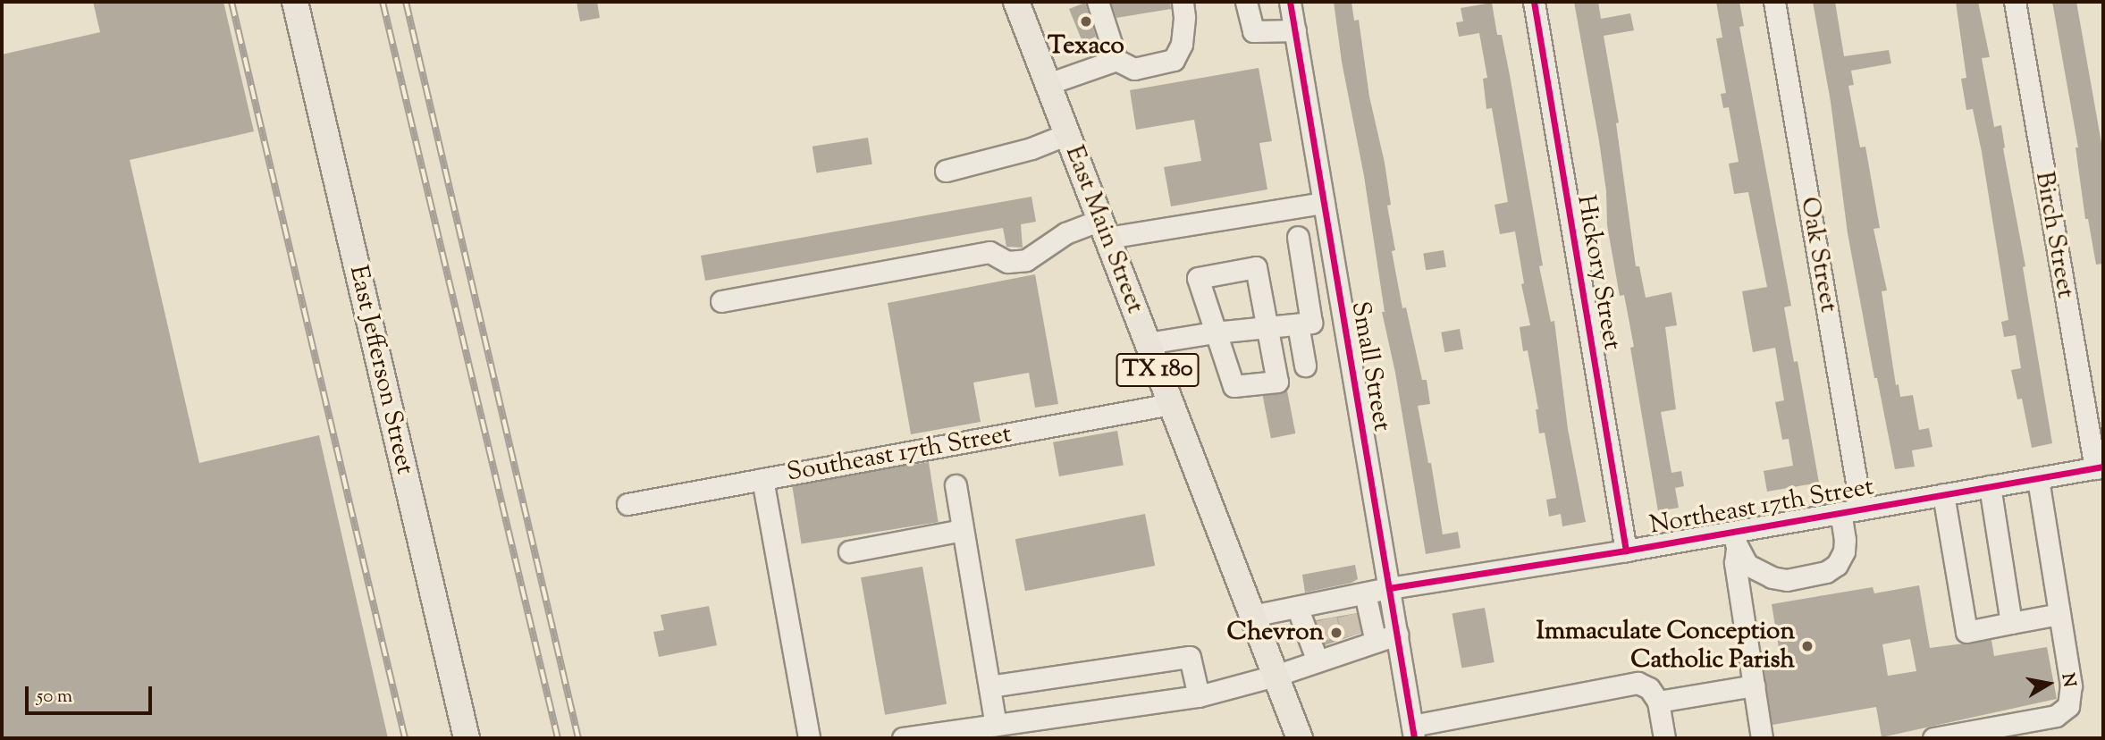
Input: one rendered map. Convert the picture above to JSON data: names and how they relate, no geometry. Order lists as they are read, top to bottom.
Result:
{
  "streets": {
    "main road": ["East Main Street", "East Jefferson Street", "TX 180"],
    "street": [
      "Birch Street",
      "Oak Street",
      "Hickory Street",
      "Small Street",
      "Southeast 17th Street",
      "Northeast 17th Street"
    ]
  },
  "crossings": [
    ["East Main Street", "Southeast 17th Street"],
    ["East Main Street", "Northeast 17th Street"],
    ["Birch Street", "Northeast 17th Street"],
    ["Oak Street", "Northeast 17th Street"],
    ["Hickory Street", "Northeast 17th Street"],
    ["Small Street", "Northeast 17th Street"]
  ],
  "places": ["Texaco", "Chevron", "Immaculate Conception Catholic Parish"],
  "scale_bar": "50 m",
  "north": "right"
}
